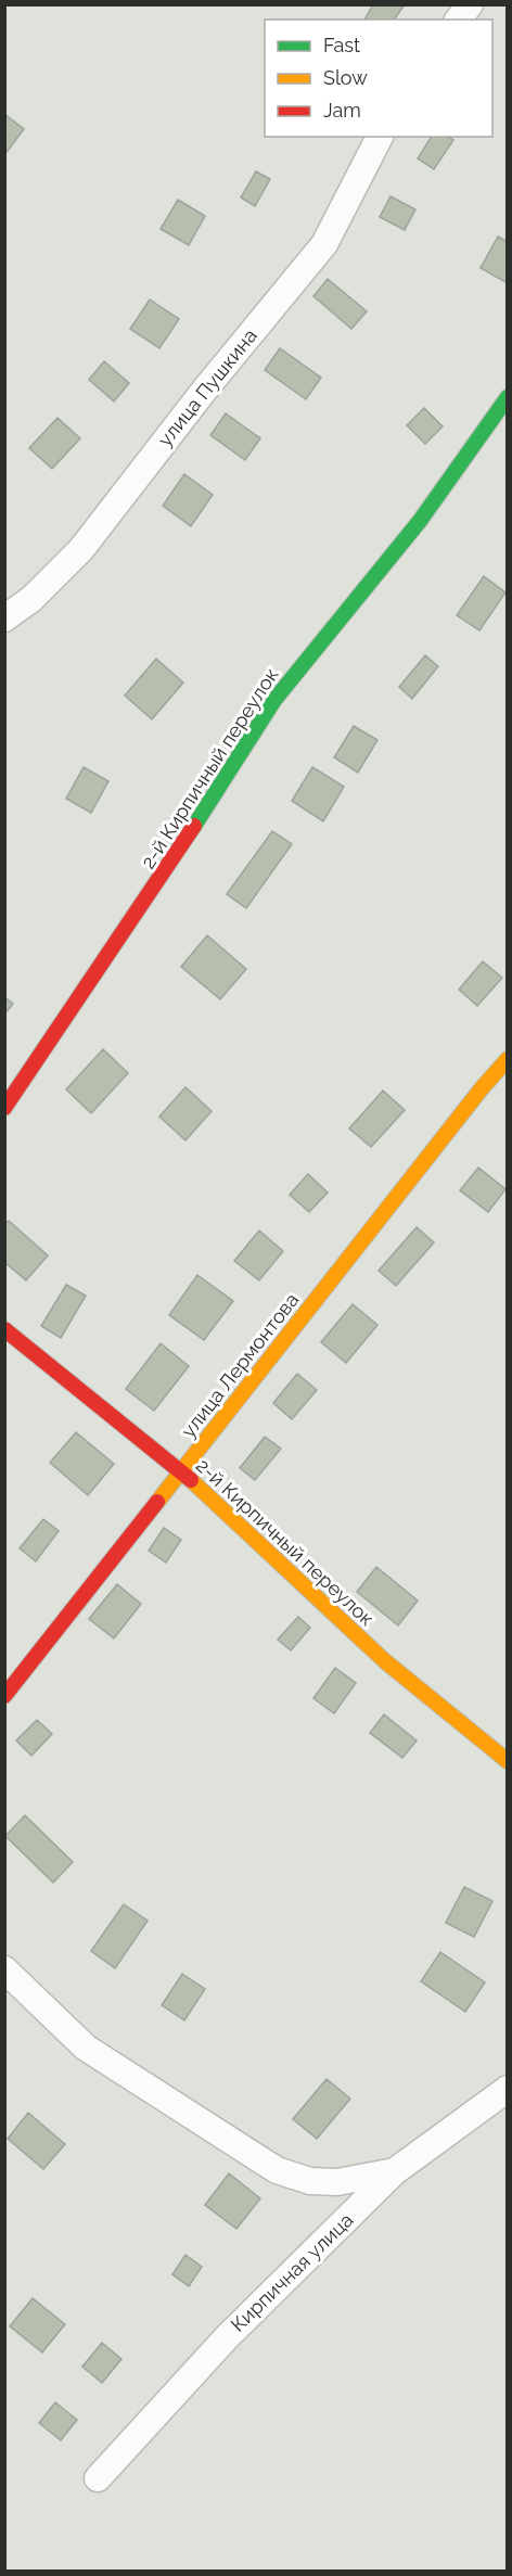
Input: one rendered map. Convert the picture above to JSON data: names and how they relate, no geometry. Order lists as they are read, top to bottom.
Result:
{
  "streets": {
    "street": [
      "улица Пушкина",
      "2-й Кирпичный переулок",
      "улица Лермонтова",
      "Кирпичная улица"
    ]
  },
  "crossings": [
    ["2-й Кирпичный переулок", "улица Лермонтова"]
  ],
  "legend": ["Fast", "Slow", "Jam"]
}
